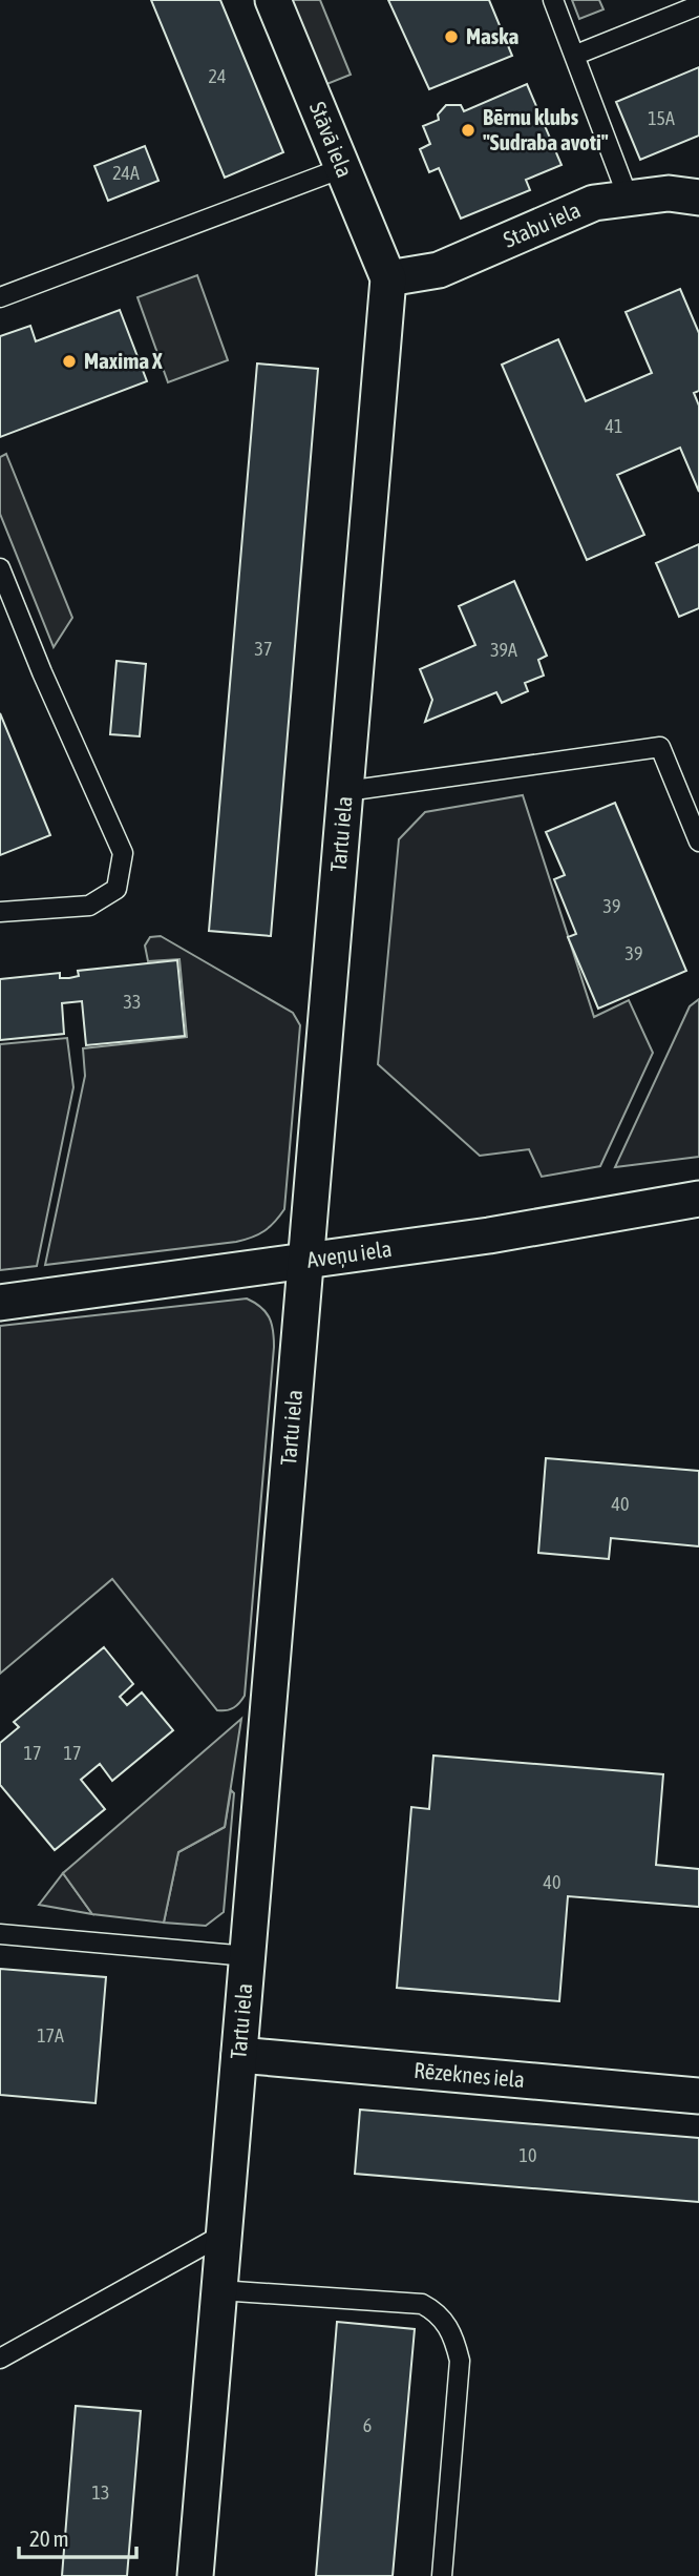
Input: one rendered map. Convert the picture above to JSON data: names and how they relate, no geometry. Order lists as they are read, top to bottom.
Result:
{
  "streets": {
    "street": [
      "Stāvā iela",
      "Stabu iela",
      "Tartu iela",
      "Aveņu iela",
      "Rēzeknes iela"
    ]
  },
  "crossings": [
    ["Stāvā iela", "Stabu iela"],
    ["Stāvā iela", "Tartu iela"],
    ["Stabu iela", "Tartu iela"],
    ["Tartu iela", "Aveņu iela"],
    ["Tartu iela", "Rēzeknes iela"]
  ],
  "places": ["Maska", "Bērnu klubs \"Sudraba avoti\"", "Maxima X"],
  "house_numbers": [
    "24",
    "15A",
    "24A",
    "41",
    "37",
    "39A",
    "39",
    "39",
    "33",
    "40",
    "17",
    "17",
    "40",
    "17A",
    "10",
    "6",
    "13"
  ],
  "scale_bar": "20 m"
}
